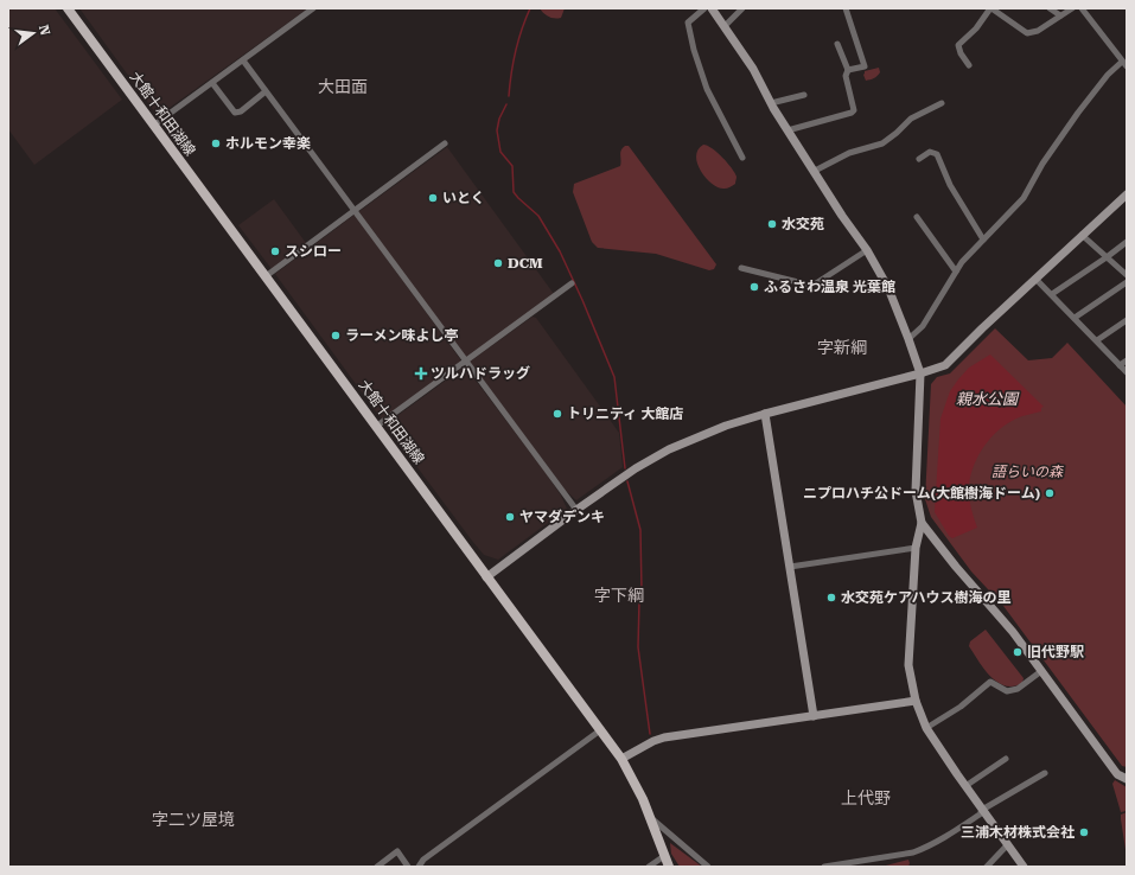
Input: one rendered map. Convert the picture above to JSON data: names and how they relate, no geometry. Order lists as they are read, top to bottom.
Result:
{
  "streets": {
    "main road": ["大館十和田湖線"]
  },
  "districts": [
    "大田面",
    "字新綱",
    "字下綱",
    "上代野",
    "字二ツ屋境"
  ],
  "water": ["親水公園"],
  "parks": ["語らいの森"],
  "places": {
    "other": [
      "ホルモン幸楽",
      "いとく",
      "水交苑",
      "スシロー",
      "DCM",
      "ふるさわ温泉 光葉館",
      "ラーメン味よし亭",
      "トリニティ 大館店",
      "ニプロハチ公ドーム(大館樹海ドーム)",
      "ヤマダデンキ",
      "水交苑ケアハウス樹海の里",
      "旧代野駅",
      "三浦木材株式会社"
    ],
    "health": ["ツルハドラッグ"]
  },
  "north": "right"
}
